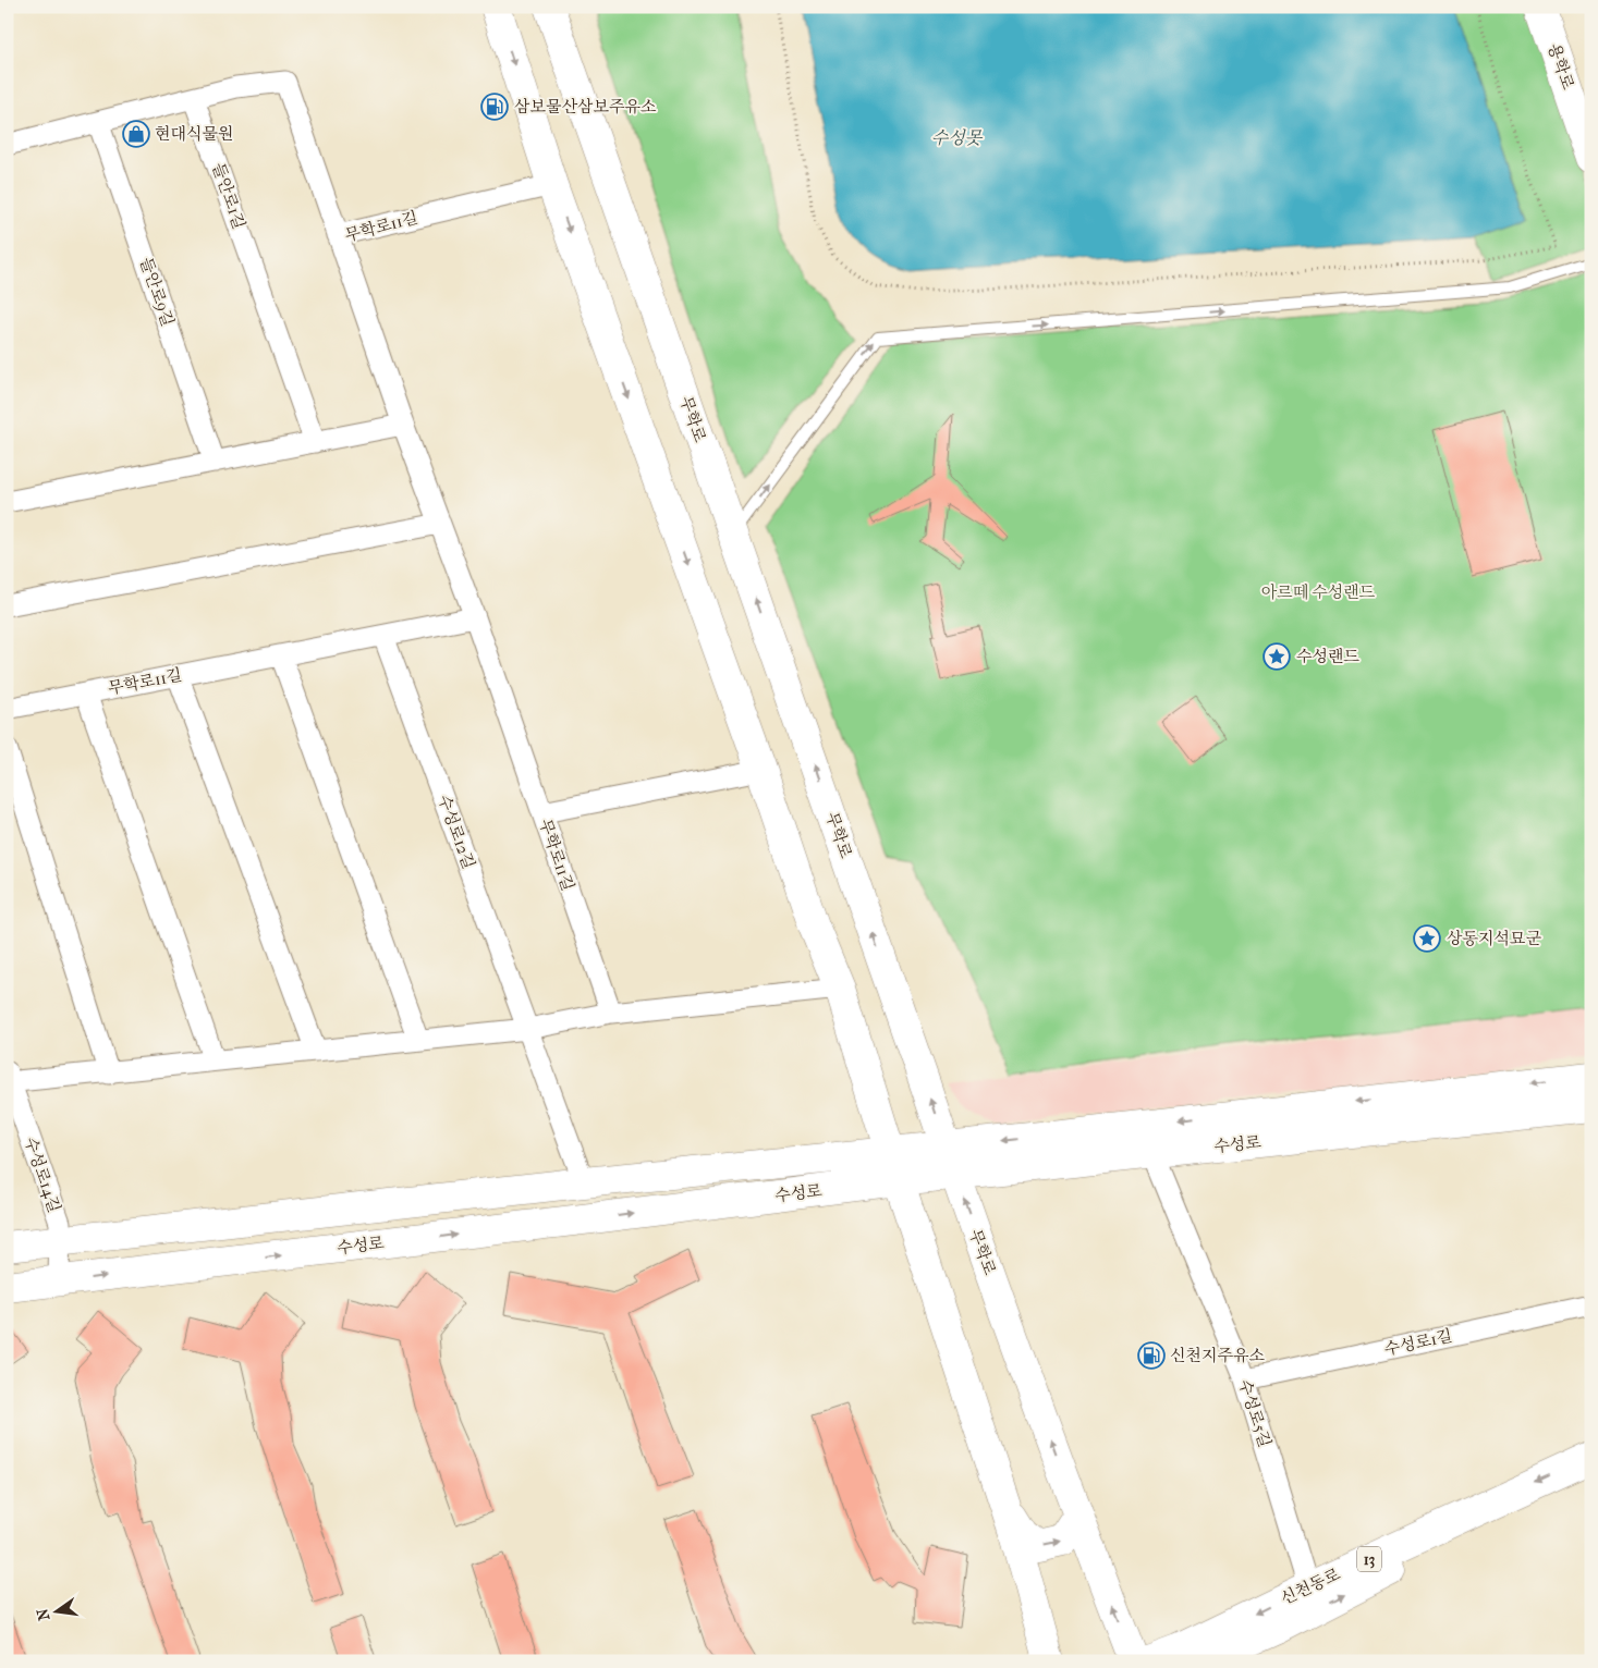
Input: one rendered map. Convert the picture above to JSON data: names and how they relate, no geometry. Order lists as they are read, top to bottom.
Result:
{
  "streets": {
    "main road": [
      "용학로",
      "무학로",
      "수성로",
      "13",
      "신천동로"
    ],
    "street": [
      "들안로1길",
      "무학로11길",
      "들안로9길",
      "수성로12길",
      "수성로14길",
      "수성로1길",
      "수성로5길"
    ]
  },
  "crossings": [
    ["무학로11길", "수성로12길"],
    ["무학로", "수성로"],
    ["수성로12길", "수성로"],
    ["수성로", "수성로14길"],
    ["수성로", "수성로5길"],
    ["수성로1길", "수성로5길"],
    ["수성로5길", "신천동로"]
  ],
  "water": ["수성못"],
  "parks": ["아르떼 수성랜드"],
  "places": {
    "fuel station": ["삼보물산삼보주유소", "신천지주유소"],
    "shop": ["현대식물원"],
    "place": ["수성랜드", "상동지석묘군"]
  },
  "north": "left"
}
